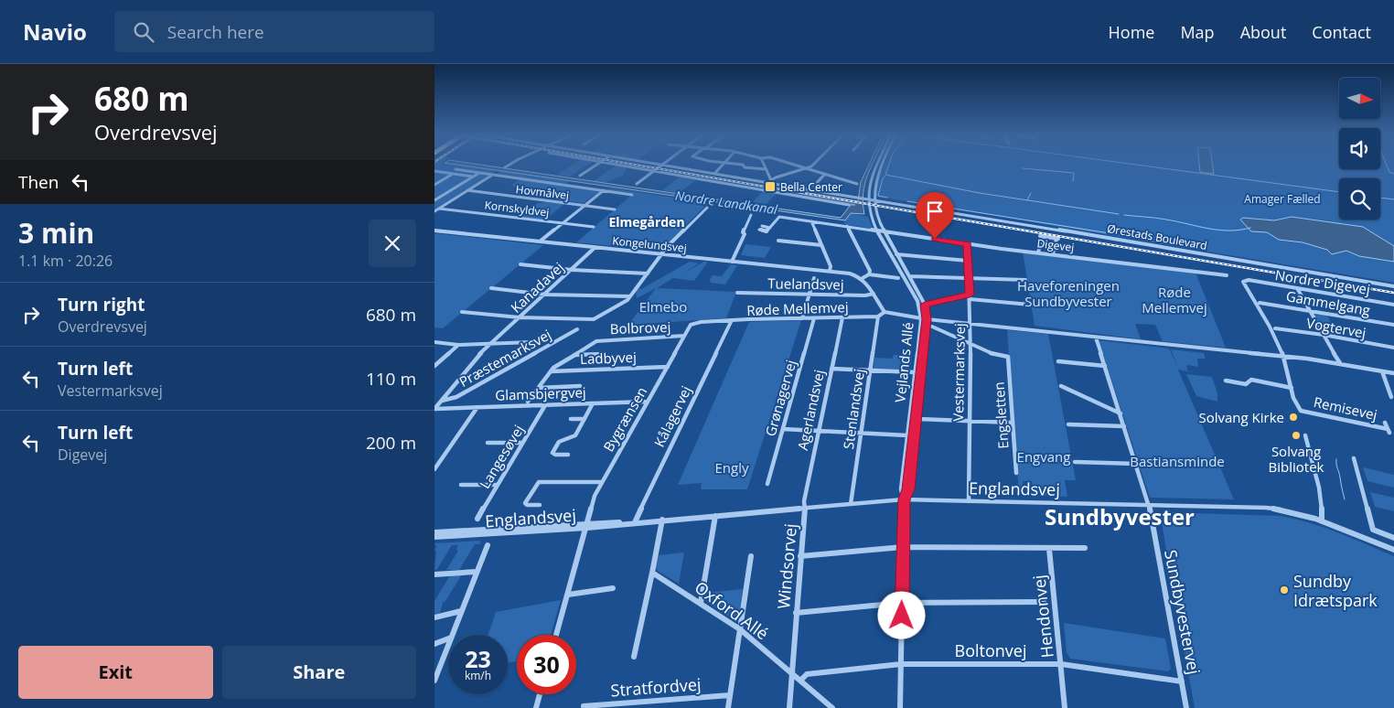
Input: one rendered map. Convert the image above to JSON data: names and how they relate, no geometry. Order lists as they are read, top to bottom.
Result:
{
  "streets": {
    "street": [
      "Hovmålvej",
      "Kornskyldvej",
      "Ørestads Boulevard",
      "Kongelundsvej",
      "Digevej",
      "Nordre Digevej",
      "Tuelandsvej",
      "Kanadavej",
      "Gammelgang",
      "Røde Mellemvej",
      "Bolbrovej",
      "Vogtervej",
      "Præstemarksvej",
      "Ladbyvej",
      "Vejlands Allé",
      "Vestermarksvej",
      "Glamsbjergvej",
      "Grønagervej",
      "Remisevej",
      "Stenlandsvej",
      "Agerlandsvej",
      "Engsletten",
      "Kålagervej",
      "Bygrænsen",
      "Langesøvej",
      "Englandsvej",
      "Windsorvej",
      "Oxford Allé",
      "Sundbyvestervej",
      "Hendonvej",
      "Boltonvej",
      "Stratfordvej"
    ]
  },
  "crossings": [
    ["Ørestads Boulevard", "Vejlands Allé"],
    ["Kongelundsvej", "Kanadavej"],
    ["Digevej", "Vejlands Allé"],
    ["Digevej", "Vestermarksvej"],
    ["Nordre Digevej", "Remisevej"],
    ["Kanadavej", "Præstemarksvej"],
    ["Kanadavej", "Glamsbjergvej"],
    ["Røde Mellemvej", "Grønagervej"],
    ["Røde Mellemvej", "Stenlandsvej"],
    ["Røde Mellemvej", "Agerlandsvej"],
    ["Røde Mellemvej", "Kålagervej"],
    ["Røde Mellemvej", "Bygrænsen"],
    ["Bolbrovej", "Ladbyvej"],
    ["Bolbrovej", "Bygrænsen"],
    ["Ladbyvej", "Bygrænsen"],
    ["Vejlands Allé", "Englandsvej"],
    ["Vejlands Allé", "Boltonvej"],
    ["Vestermarksvej", "Engsletten"],
    ["Vestermarksvej", "Englandsvej"],
    ["Glamsbjergvej", "Bygrænsen"],
    ["Glamsbjergvej", "Langesøvej"],
    ["Stenlandsvej", "Englandsvej"],
    ["Agerlandsvej", "Englandsvej"],
    ["Agerlandsvej", "Windsorvej"],
    ["Kålagervej", "Englandsvej"],
    ["Bygrænsen", "Englandsvej"],
    ["Englandsvej", "Windsorvej"],
    ["Englandsvej", "Sundbyvestervej"],
    ["Windsorvej", "Oxford Allé"],
    ["Oxford Allé", "Boltonvej"],
    ["Sundbyvestervej", "Boltonvej"],
    ["Hendonvej", "Boltonvej"]
  ],
  "districts": ["Elmegården", "Sundbyvester"],
  "water": ["Nordre Landkanal"],
  "parks": [
    "Amager Fælled",
    "Haveforeningen Sundbyvester",
    "Røde Mellemvej",
    "Elmebo",
    "Engvang",
    "Bastiansminde",
    "Engly"
  ],
  "places": {
    "transit": ["Bella Center"],
    "other": ["Solvang Kirke", "Solvang Bibliotek", "Sundby Idrætspark"]
  },
  "north": "right",
  "page": {
    "header": "Navio",
    "search": "Search here",
    "nav": [
      "Home",
      "Map",
      "About",
      "Contact"
    ],
    "turn": ["680 m", "Overdrevsvej"],
    "then": "Then",
    "heading": ["3 min", "1.1 km · 20:26"],
    "list": [
      {
        "name": "Turn right",
        "note": "Overdrevsvej",
        "value": "680 m"
      },
      {
        "name": "Turn left",
        "note": "Vestermarksvej",
        "value": "110 m"
      },
      {
        "name": "Turn left",
        "note": "Digevej",
        "value": "200 m"
      }
    ],
    "speed": "23 km/h",
    "limit": "30",
    "buttons": ["Exit", "Share"]
  }
}
